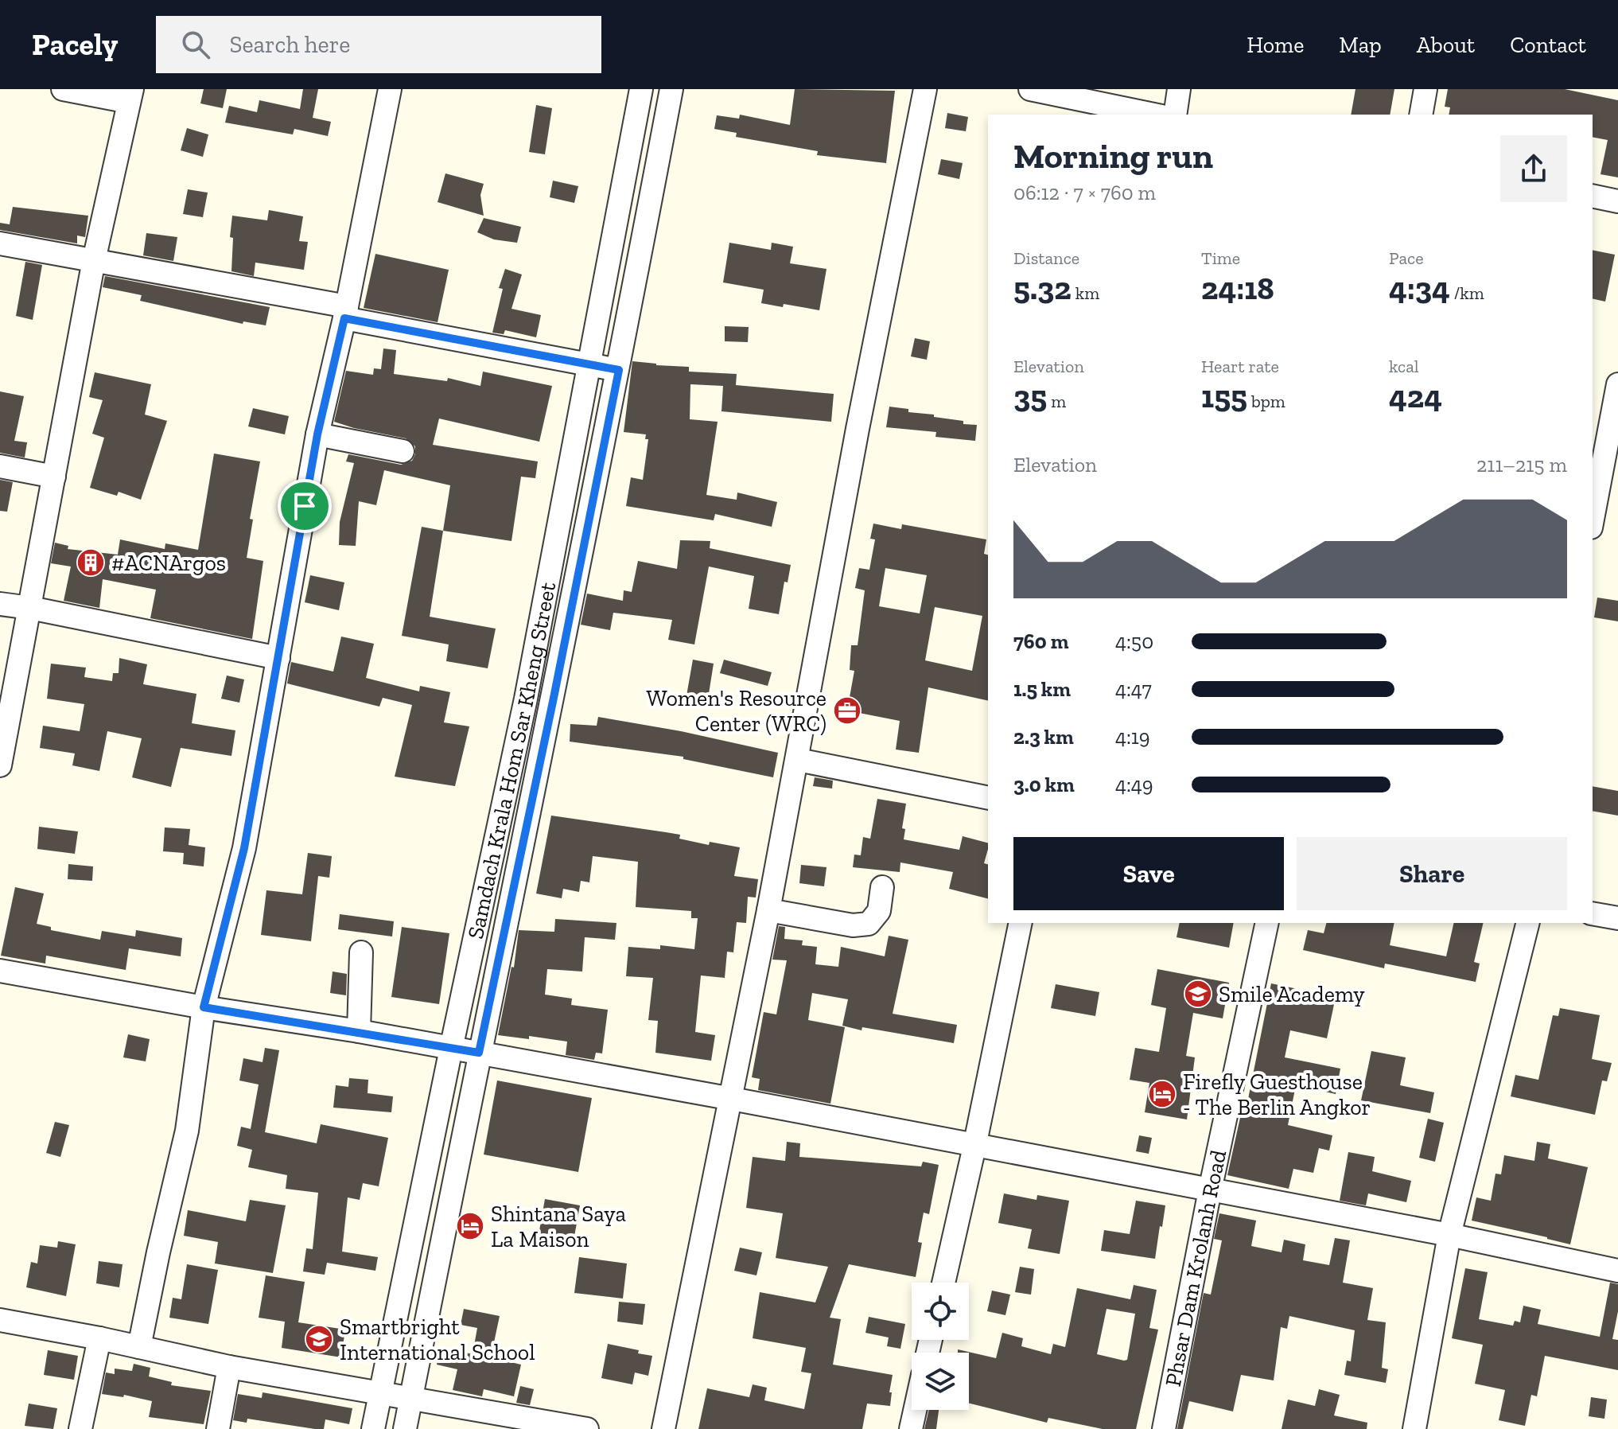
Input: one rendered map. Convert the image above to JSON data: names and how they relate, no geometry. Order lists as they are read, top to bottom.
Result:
{
  "streets": {
    "street": ["Samdach Krala Hom Sar Kheng Street", "Phsar Dam Krolanh Road"]
  },
  "places": {
    "building": ["#ACNArgos"],
    "office": ["Women's Resource Center (WRC)"],
    "school or university": ["Smile Academy", "Smartbright International School"],
    "hotel": ["Firefly Guesthouse - The Berlin Angkor", "Shintana Saya La Maison"]
  },
  "page": {
    "header": "Pacely",
    "search": "Search here",
    "nav": [
      "Home",
      "Map",
      "About",
      "Contact"
    ],
    "heading": ["Morning run", "06:12 · 7 × 760 m"],
    "stats": [
      ["Distance", "5.32 km"],
      ["Time", "24:18"],
      ["Pace", "4:34 /km"],
      ["Elevation", "35 m"],
      ["Heart rate", "155 bpm"],
      ["kcal", "424"]
    ],
    "chart": ["Elevation", "211–215 m"],
    "list": [
      {
        "name": "760 m",
        "note": "4:50"
      },
      {
        "name": "1.5 km",
        "note": "4:47"
      },
      {
        "name": "2.3 km",
        "note": "4:19"
      },
      {
        "name": "3.0 km",
        "note": "4:49"
      }
    ],
    "buttons": ["Save", "Share"]
  }
}
